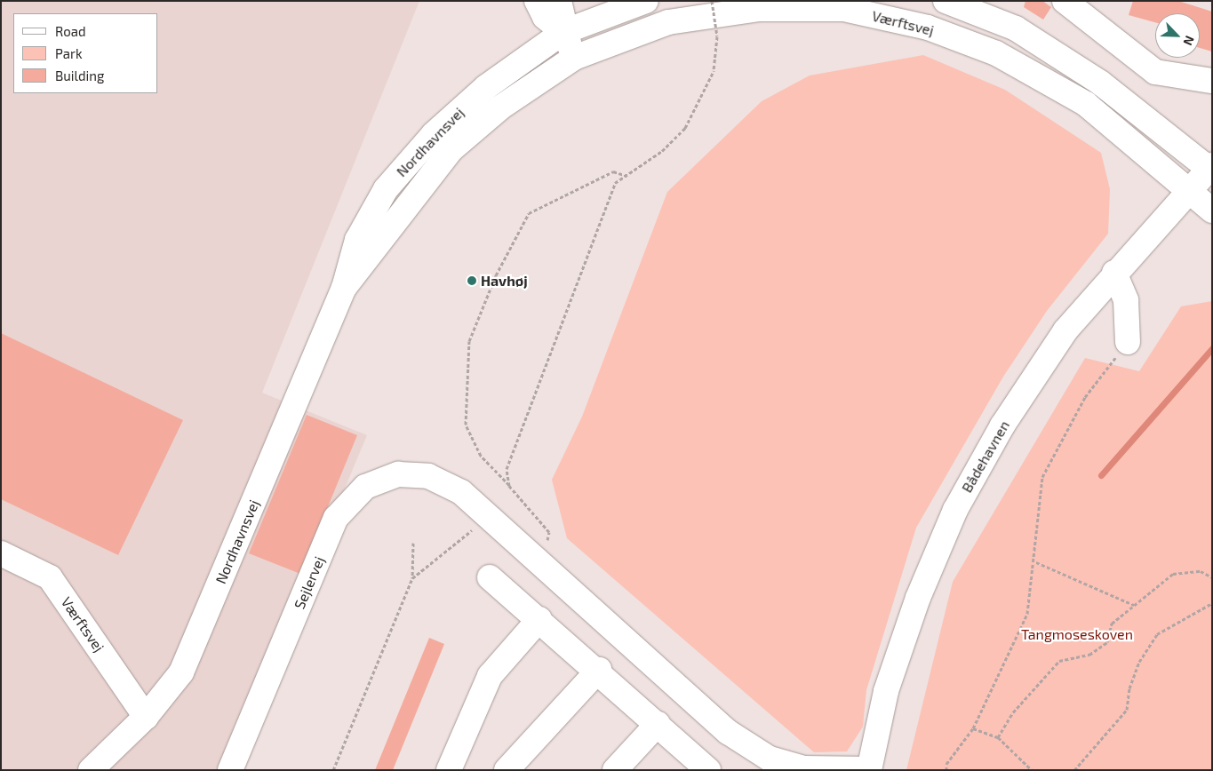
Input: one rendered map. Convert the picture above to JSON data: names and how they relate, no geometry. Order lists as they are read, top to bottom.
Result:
{
  "streets": {
    "street": [
      "Værftsvej",
      "Nordhavnsvej",
      "Bådehavnen",
      "Sejlervej"
    ]
  },
  "crossings": [
    ["Værftsvej", "Nordhavnsvej"],
    ["Værftsvej", "Bådehavnen"],
    ["Bådehavnen", "Sejlervej"]
  ],
  "parks": ["Tangmoseskoven"],
  "places": ["Havhøj"],
  "legend": ["Road", "Park", "Building"],
  "north": "bottom right"
}
